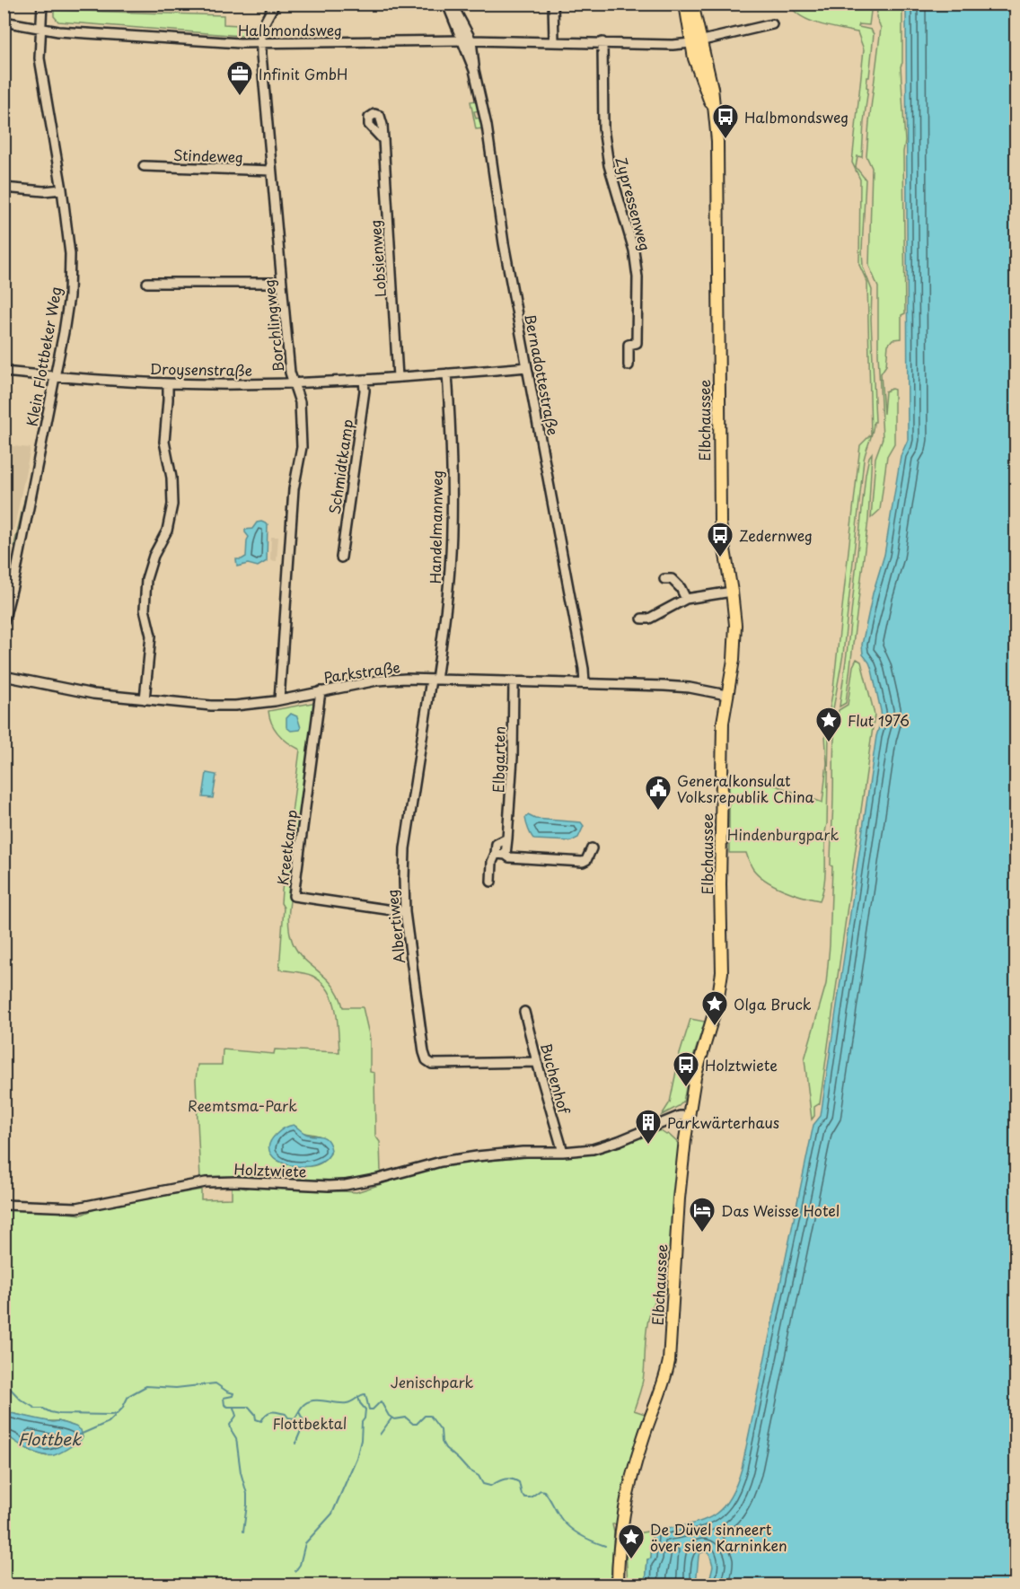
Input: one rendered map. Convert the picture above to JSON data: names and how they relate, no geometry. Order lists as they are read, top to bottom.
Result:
{
  "streets": {
    "main road": ["Elbchaussee"],
    "street": [
      "Halbmondsweg",
      "Stindeweg",
      "Zypressenweg",
      "Lobsienweg",
      "Borchlingweg",
      "Klein Flottbeker Weg",
      "Droysenstraße",
      "Bernadottestraße",
      "Schmidtkamp",
      "Handelmannweg",
      "Parkstraße",
      "Elbgarten",
      "Kreetkamp",
      "Albertiweg",
      "Buchenhof",
      "Holztwiete"
    ]
  },
  "crossings": [
    ["Halbmondsweg", "Zypressenweg"],
    ["Halbmondsweg", "Borchlingweg"],
    ["Halbmondsweg", "Klein Flottbeker Weg"],
    ["Halbmondsweg", "Bernadottestraße"],
    ["Halbmondsweg", "Elbchaussee"],
    ["Stindeweg", "Borchlingweg"],
    ["Lobsienweg", "Droysenstraße"],
    ["Borchlingweg", "Droysenstraße"],
    ["Borchlingweg", "Parkstraße"],
    ["Klein Flottbeker Weg", "Droysenstraße"],
    ["Droysenstraße", "Bernadottestraße"],
    ["Droysenstraße", "Schmidtkamp"],
    ["Droysenstraße", "Handelmannweg"],
    ["Bernadottestraße", "Parkstraße"],
    ["Elbchaussee", "Parkstraße"],
    ["Elbchaussee", "Holztwiete"],
    ["Handelmannweg", "Parkstraße"],
    ["Handelmannweg", "Albertiweg"],
    ["Parkstraße", "Elbgarten"],
    ["Parkstraße", "Kreetkamp"],
    ["Parkstraße", "Albertiweg"],
    ["Kreetkamp", "Albertiweg"],
    ["Albertiweg", "Buchenhof"],
    ["Buchenhof", "Holztwiete"]
  ],
  "water": ["Flottbek"],
  "parks": [
    "Hindenburgpark",
    "Reemtsma-Park",
    "Jenischpark",
    "Flottbektal"
  ],
  "places": {
    "office": ["Infinit GmbH"],
    "bus stop": ["Halbmondsweg", "Zedernweg", "Holztwiete"],
    "place": ["Flut 1976", "Olga Bruck", "De Düvel sinneert över sien Karninken"],
    "public building": ["Generalkonsulat Volksrepublik China"],
    "building": ["Parkwärterhaus"],
    "hotel": ["Das Weisse Hotel"]
  }
}
